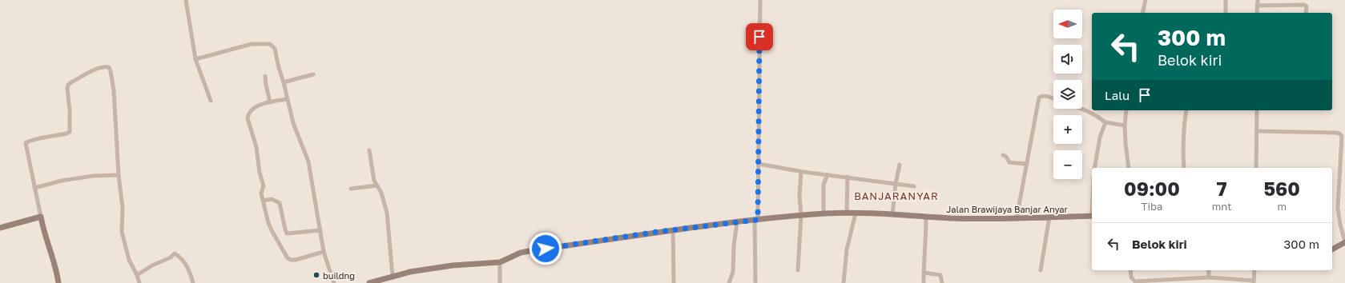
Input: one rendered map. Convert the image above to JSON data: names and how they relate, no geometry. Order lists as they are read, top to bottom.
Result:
{
  "streets": {
    "street": ["Jalan Brawijaya Banjar Anyar"]
  },
  "districts": ["BANJARANYAR"],
  "places": ["buildng"],
  "north": "left",
  "page": {
    "map_buttons": ["+", "−"],
    "turn": ["300 m", "Belok kiri"],
    "then": "Lalu",
    "eta": [
      "09:00",
      "Tiba",
      "7",
      "mnt",
      "560",
      "m"
    ],
    "list": [
      {
        "name": "Belok kiri",
        "value": "300 m"
      }
    ]
  }
}
